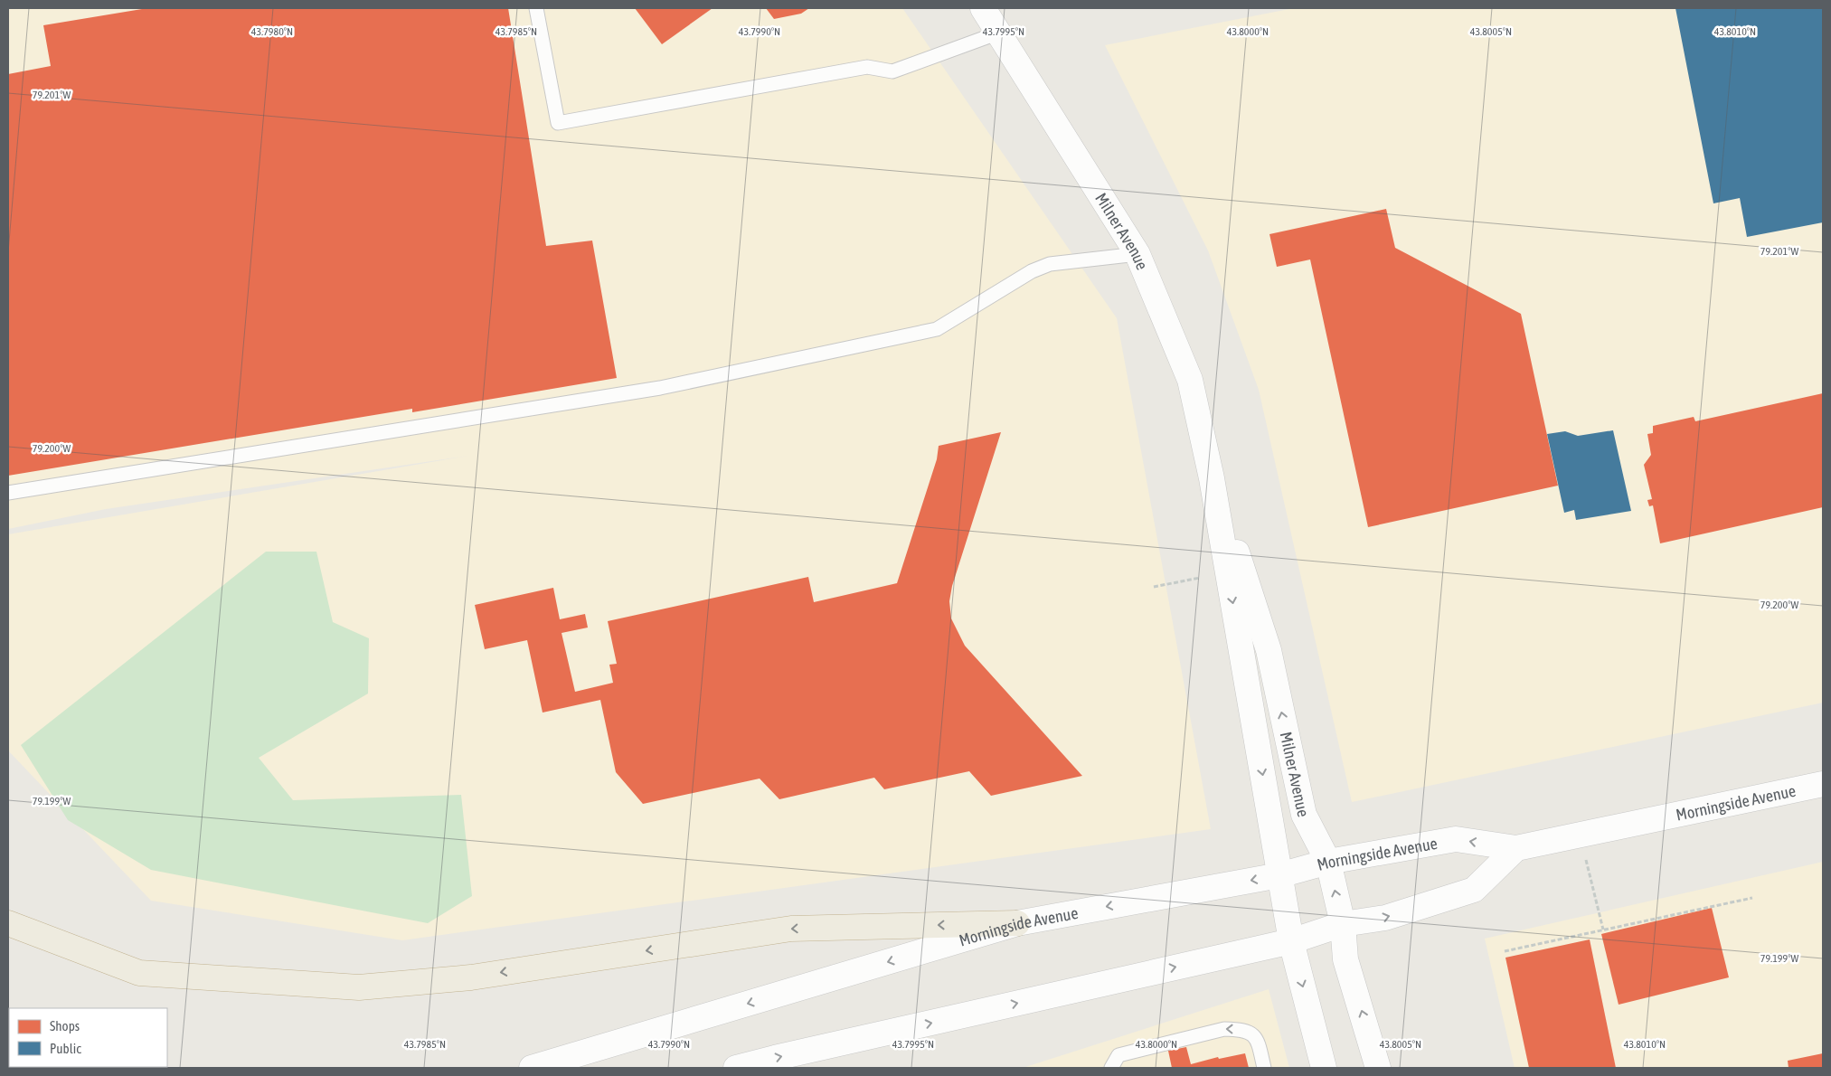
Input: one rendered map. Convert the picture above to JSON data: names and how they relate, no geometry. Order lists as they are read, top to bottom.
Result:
{
  "streets": {
    "main road": ["Milner Avenue", "Morningside Avenue"]
  },
  "crossings": [
    ["Milner Avenue", "Morningside Avenue"]
  ],
  "legend": ["Shops", "Public"],
  "coordinates": [
    "43.7980°N",
    "43.7985°N",
    "43.7990°N",
    "43.7995°N",
    "43.8000°N",
    "43.8005°N",
    "43.8010°N",
    "79.201°W",
    "79.200°W",
    "79.199°W"
  ]
}
